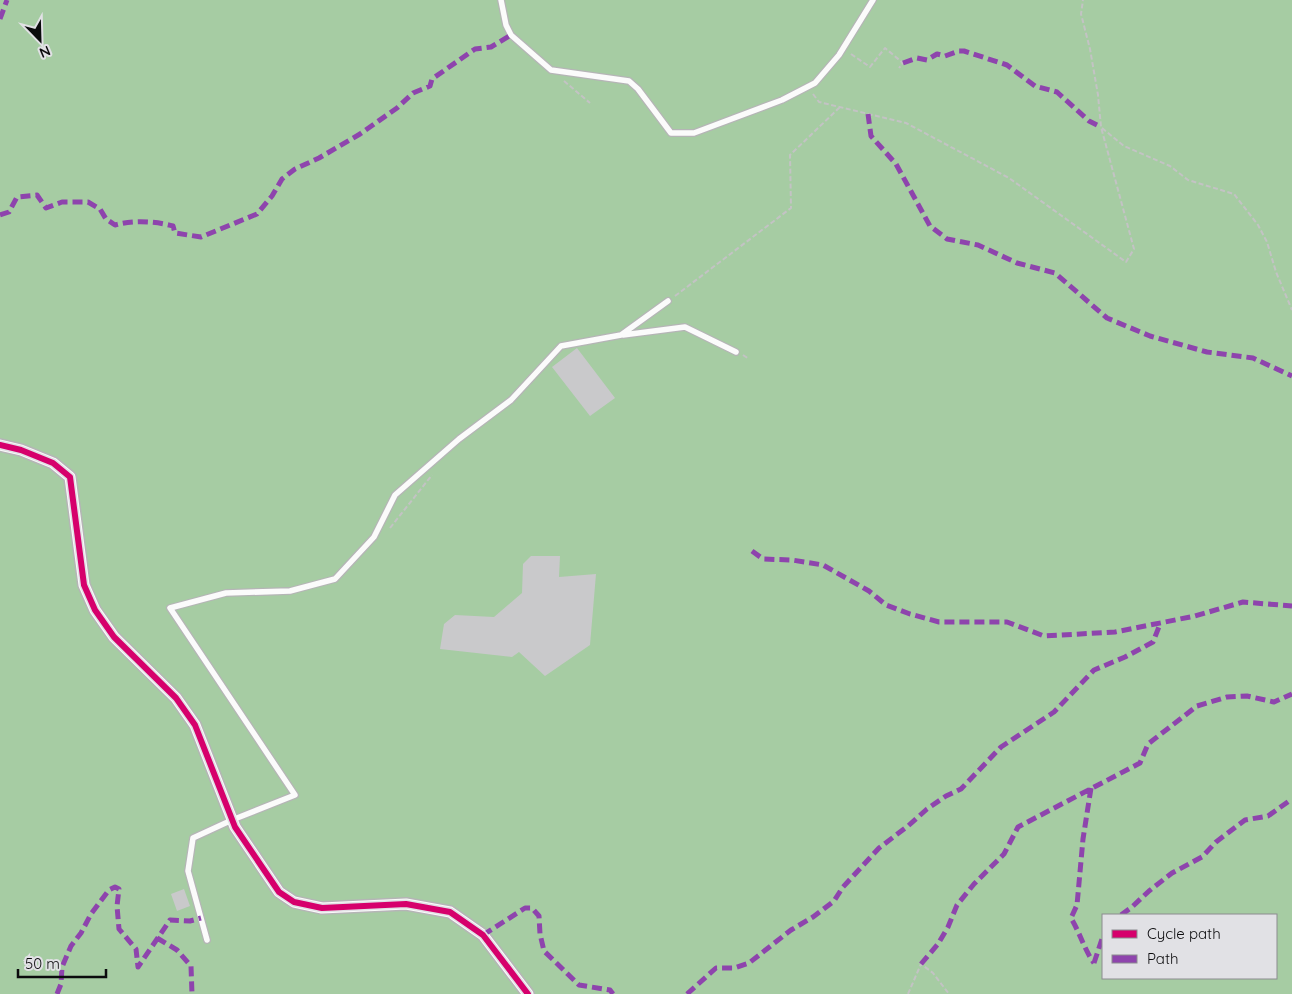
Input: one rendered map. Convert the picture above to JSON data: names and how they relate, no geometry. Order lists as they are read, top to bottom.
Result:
{
  "legend": ["Cycle path", "Path"],
  "scale_bar": "50 m",
  "north": "bottom right"
}
